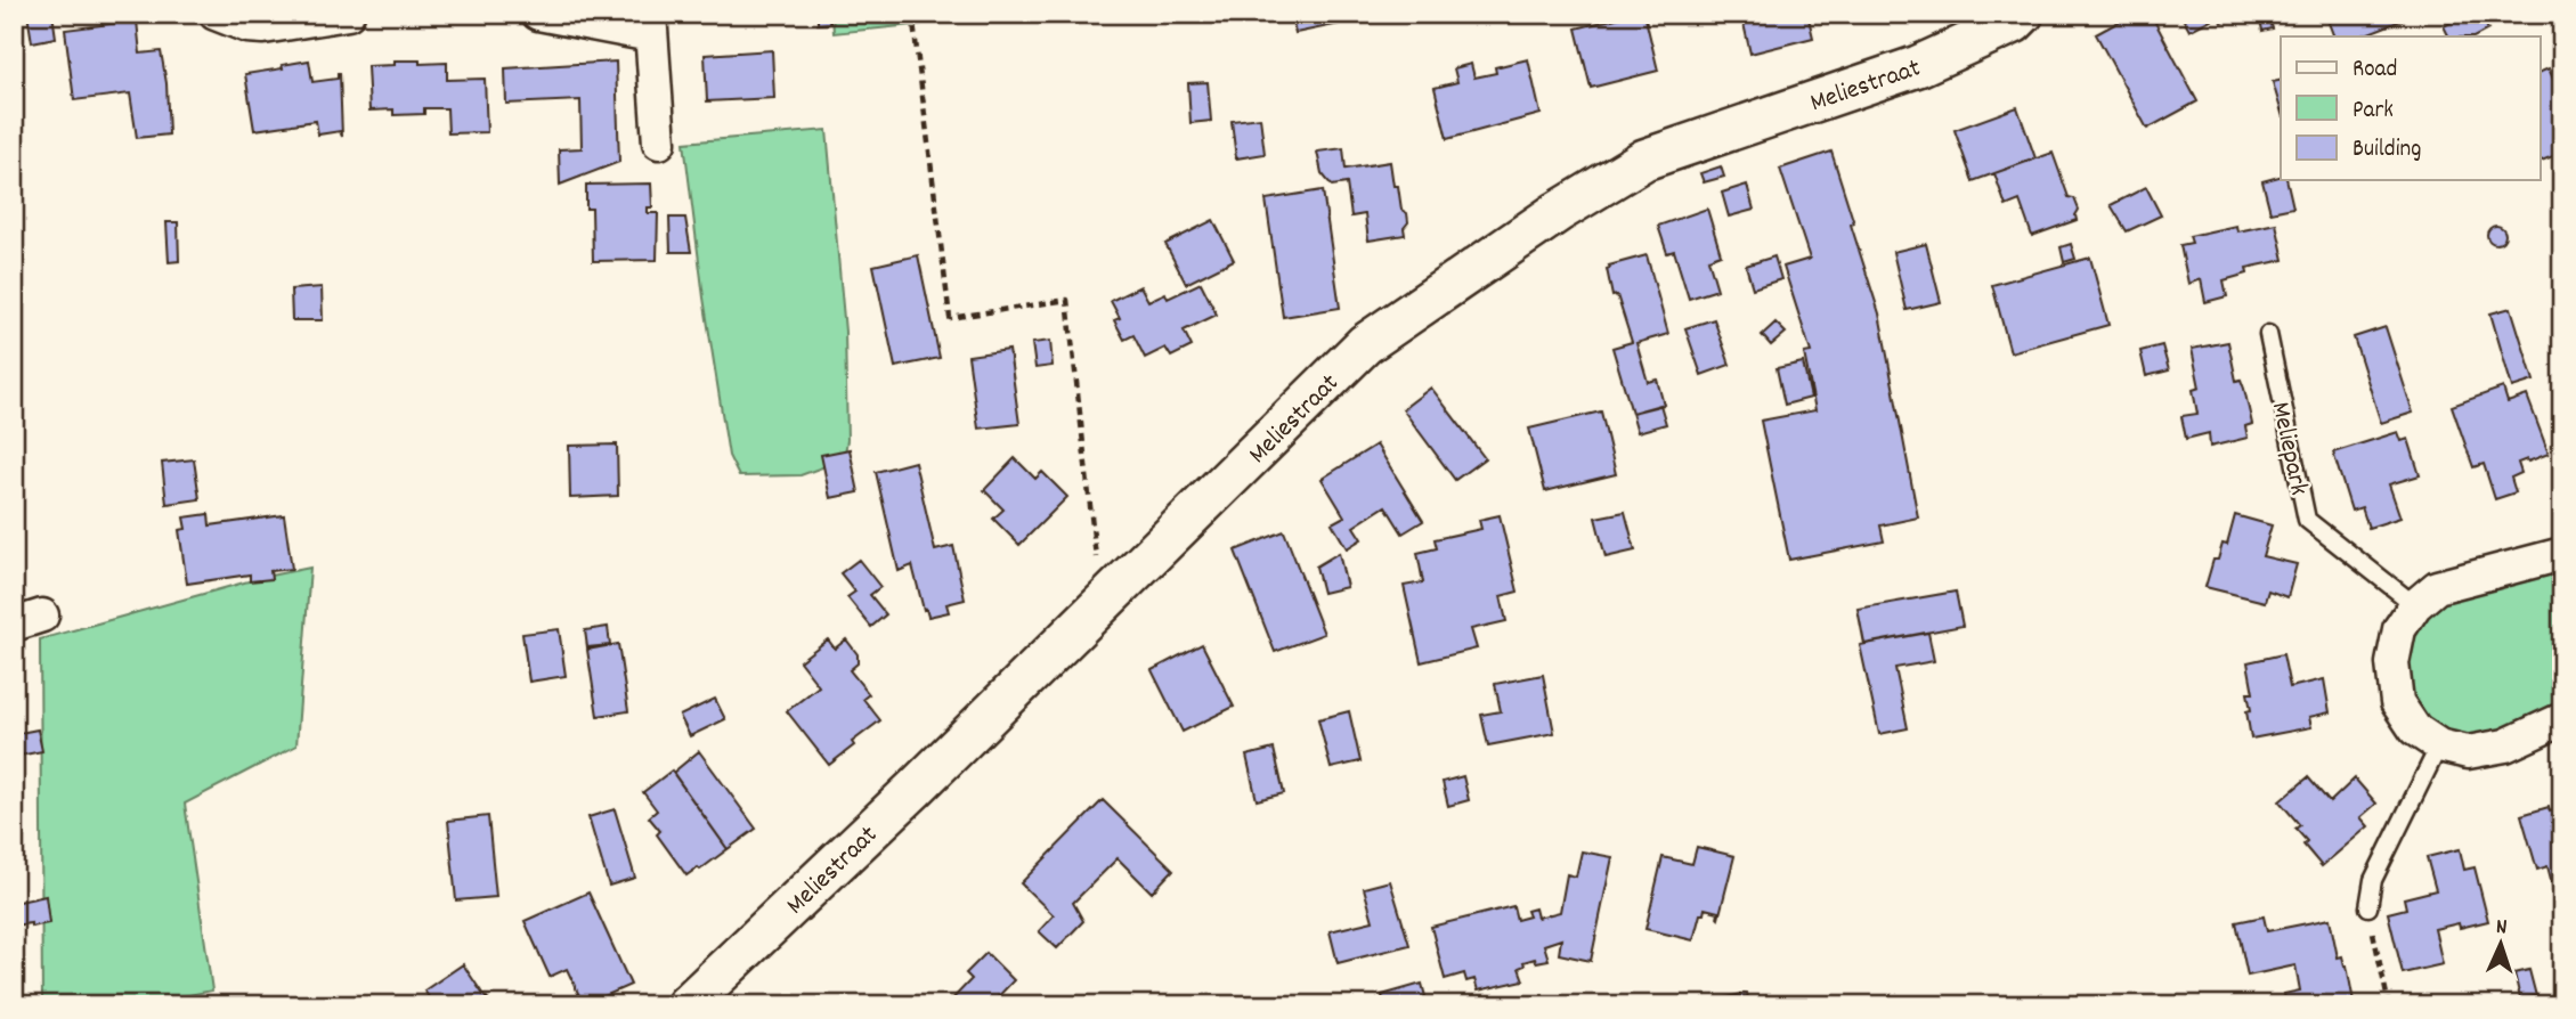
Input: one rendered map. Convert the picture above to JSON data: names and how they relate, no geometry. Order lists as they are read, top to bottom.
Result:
{
  "streets": {
    "street": ["Meliestraat"],
    "lane": ["Meliepark"]
  },
  "legend": ["Road", "Park", "Building"],
  "north": "top"
}
